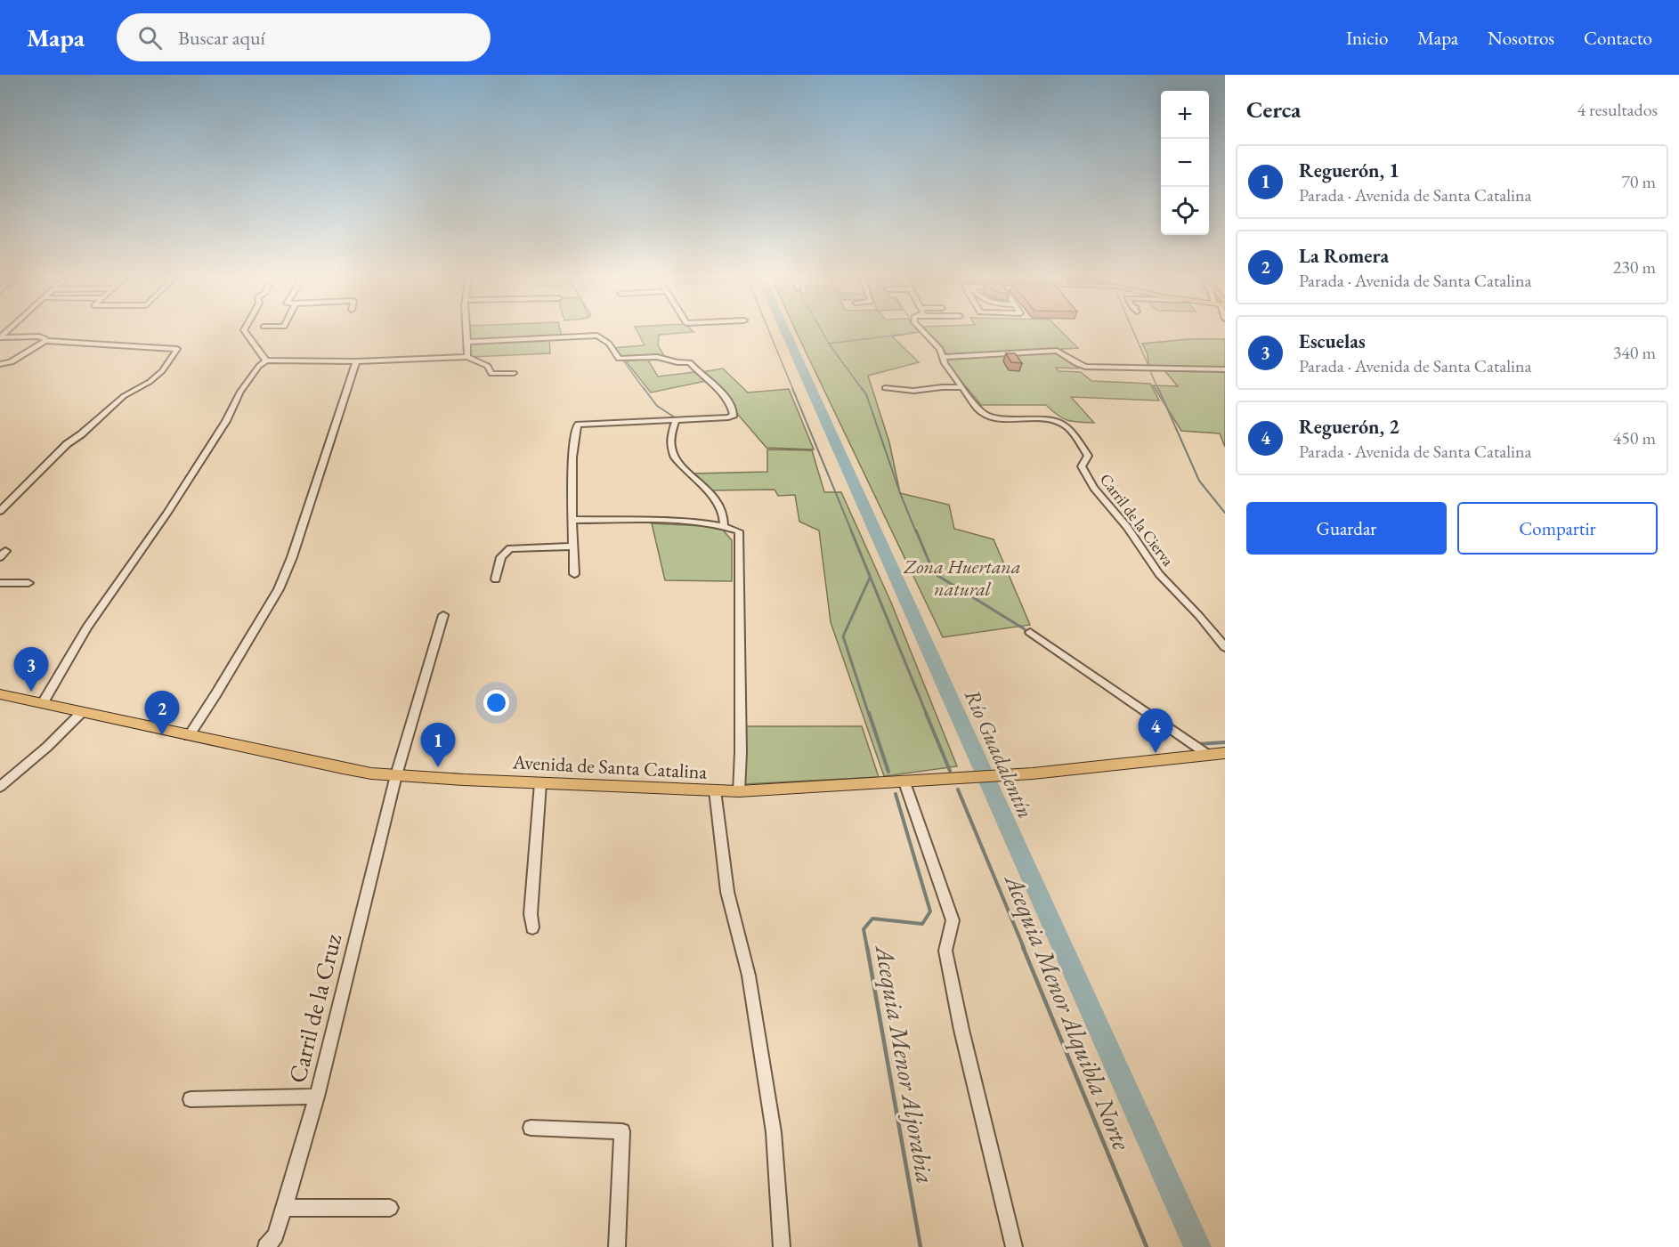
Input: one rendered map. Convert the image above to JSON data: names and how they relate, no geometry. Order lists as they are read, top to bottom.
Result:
{
  "streets": {
    "main road": ["Avenida de Santa Catalina"],
    "street": ["Carril de la Cierva", "Carril de la Cruz"]
  },
  "crossings": [
    ["Avenida de Santa Catalina", "Carril de la Cruz"]
  ],
  "water": ["Río Guadalentín", "Acequia Menor Alquibla Norte", "Acequia Menor Aljorabia"],
  "parks": ["Zona Huertana natural"],
  "page": {
    "header": "Mapa",
    "search": "Buscar aquí",
    "nav": [
      "Inicio",
      "Mapa",
      "Nosotros",
      "Contacto"
    ],
    "heading": ["Cerca", "4 resultados"],
    "map_buttons": ["+", "−"],
    "list": [
      {
        "mark": "1",
        "name": "Reguerón, 1",
        "note": "Parada · Avenida de Santa Catalina",
        "value": "70 m"
      },
      {
        "mark": "2",
        "name": "La Romera",
        "note": "Parada · Avenida de Santa Catalina",
        "value": "230 m"
      },
      {
        "mark": "3",
        "name": "Escuelas",
        "note": "Parada · Avenida de Santa Catalina",
        "value": "340 m"
      },
      {
        "mark": "4",
        "name": "Reguerón, 2",
        "note": "Parada · Avenida de Santa Catalina",
        "value": "450 m"
      }
    ],
    "buttons": ["Guardar", "Compartir"],
    "pins": [
      "3",
      "2",
      "4",
      "1"
    ]
  }
}
